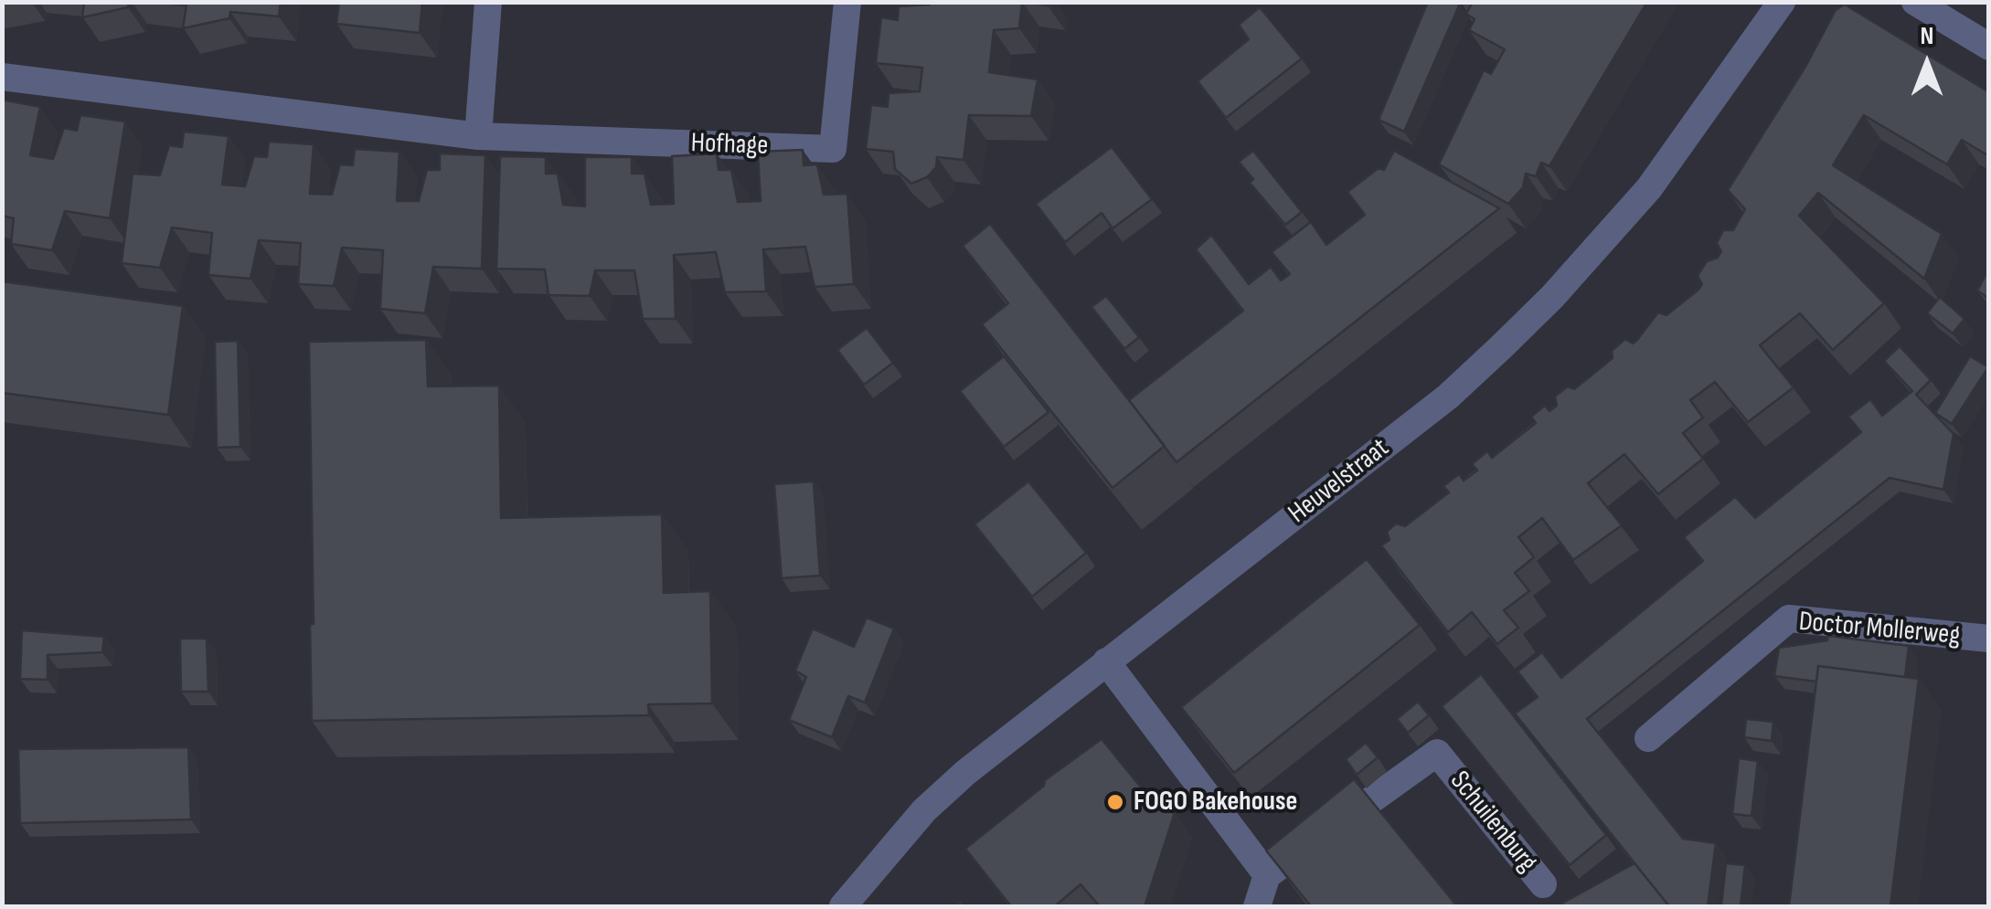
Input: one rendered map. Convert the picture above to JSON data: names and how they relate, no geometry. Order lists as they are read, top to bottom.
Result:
{
  "streets": {
    "street": [
      "Hofhage",
      "Heuvelstraat",
      "Doctor Mollerweg",
      "Schuilenburg"
    ]
  },
  "places": ["FOGO Bakehouse"],
  "north": "top"
}
